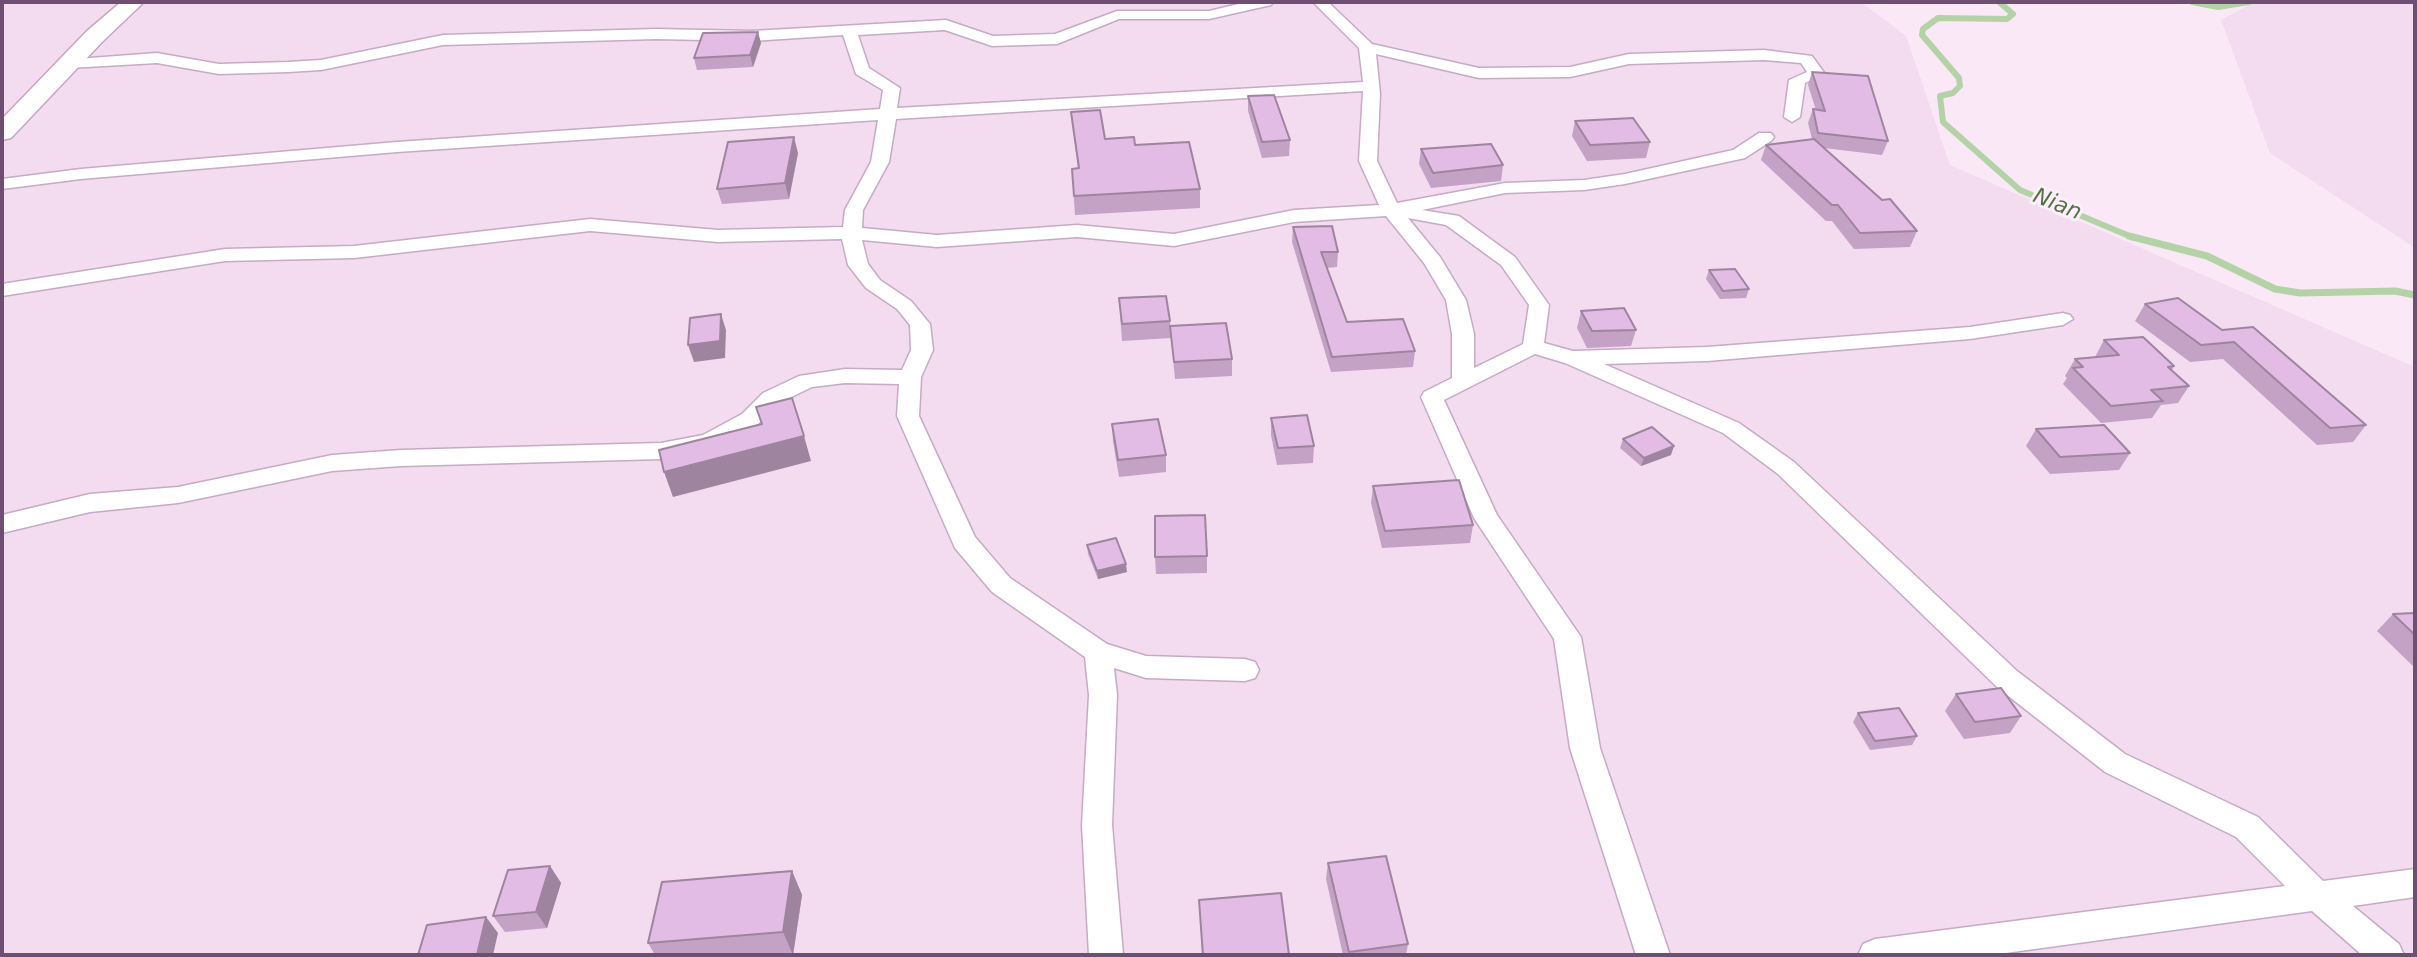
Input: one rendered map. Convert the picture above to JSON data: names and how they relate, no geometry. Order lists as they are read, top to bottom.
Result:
{
  "water": ["Nian"]
}
